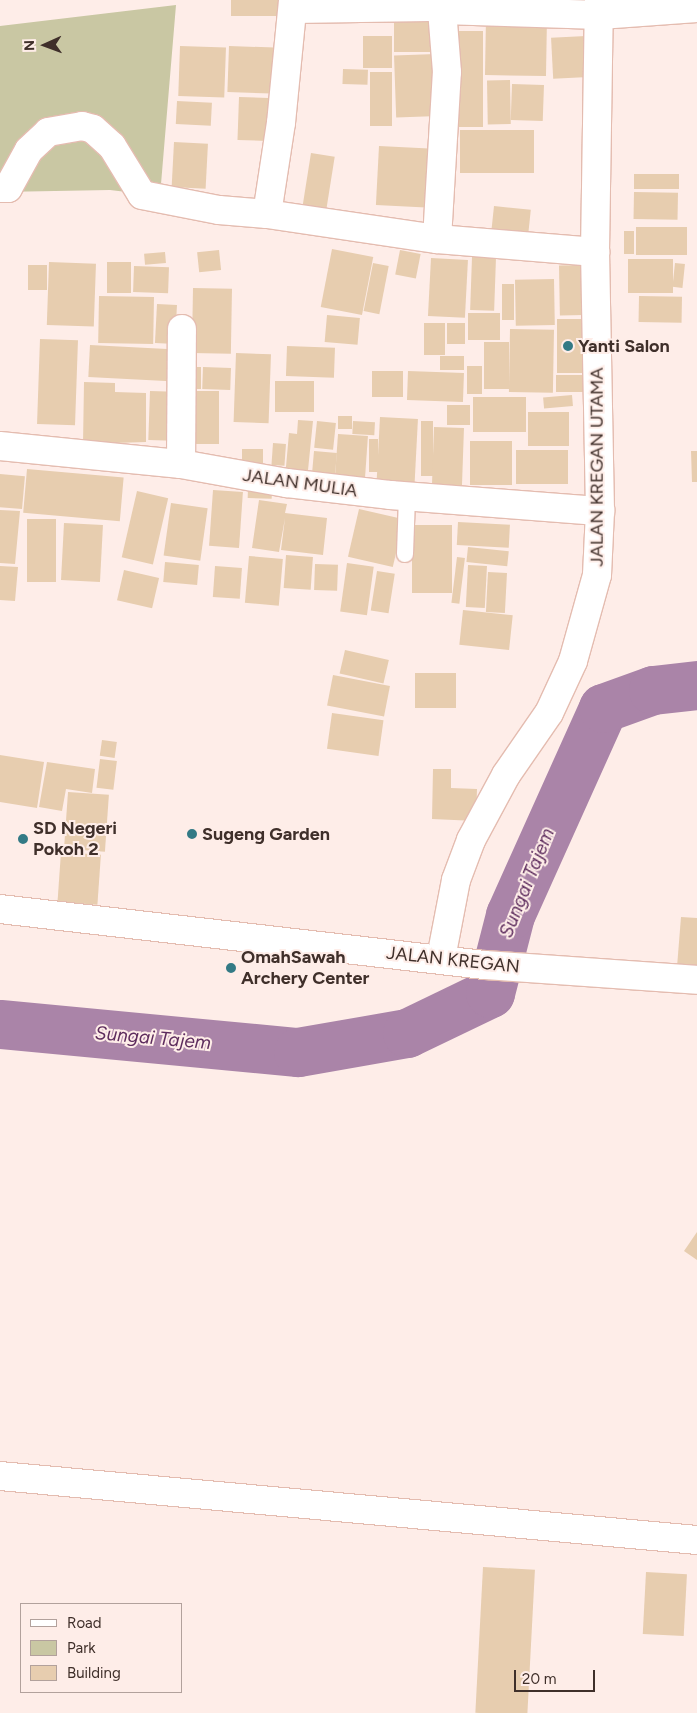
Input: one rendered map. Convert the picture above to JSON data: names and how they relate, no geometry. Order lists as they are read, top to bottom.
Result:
{
  "streets": {
    "street": ["JALAN KREGAN UTAMA", "JALAN MULIA", "JALAN KREGAN"]
  },
  "crossings": [
    ["JALAN KREGAN UTAMA", "JALAN MULIA"],
    ["JALAN KREGAN UTAMA", "JALAN KREGAN"]
  ],
  "water": ["Sungai Tajem"],
  "places": [
    "Yanti Salon",
    "Sugeng Garden",
    "SD Negeri Pokoh 2",
    "OmahSawah Archery Center"
  ],
  "legend": ["Road", "Park", "Building"],
  "scale_bar": "20 m",
  "north": "left"
}
